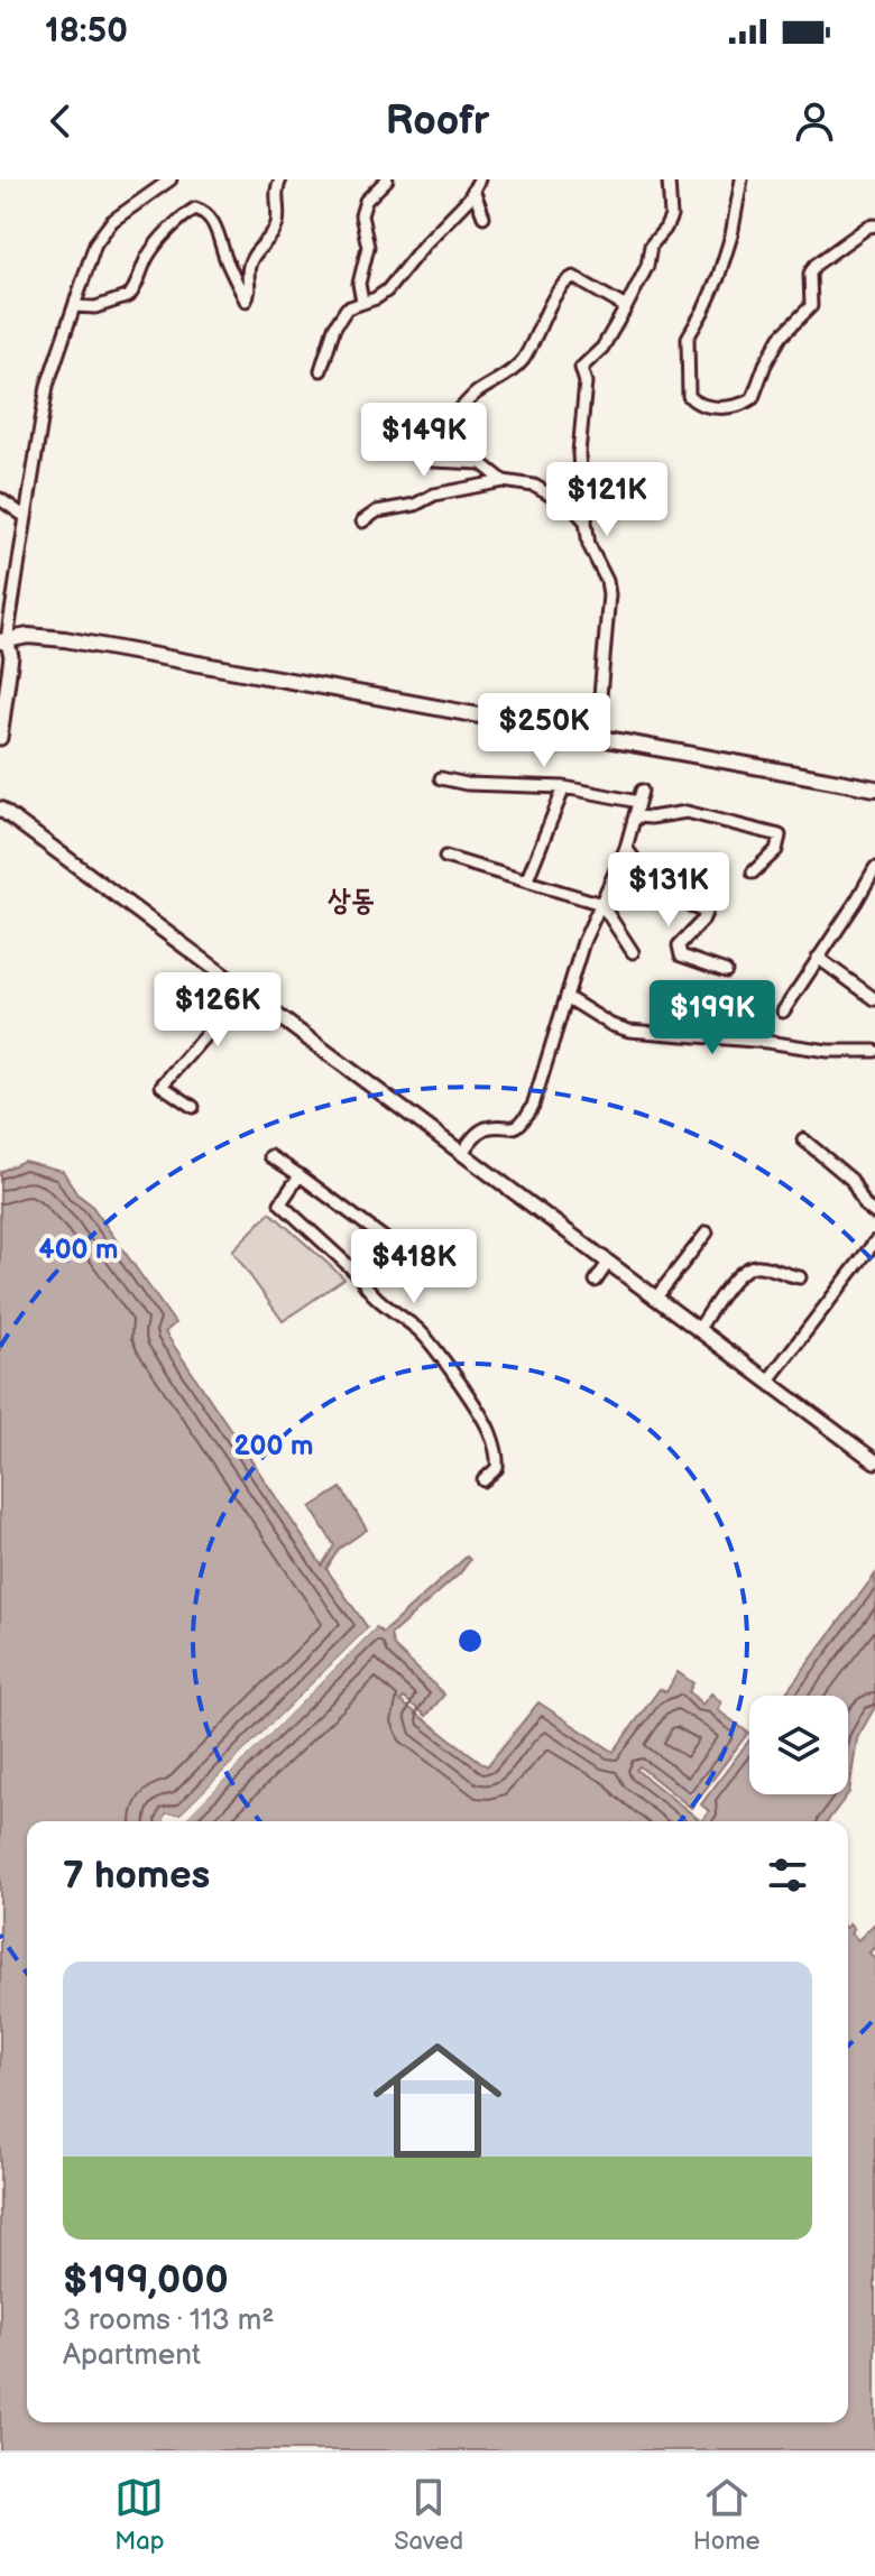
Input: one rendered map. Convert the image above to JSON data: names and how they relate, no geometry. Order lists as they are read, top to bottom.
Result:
{
  "districts": ["상동"],
  "page": {
    "status": "18:50",
    "header": "Roofr",
    "price": [
      "$149K",
      "$121K",
      "$250K",
      "$131K",
      "$126K",
      "$199K",
      "$418K"
    ],
    "heading": "7 homes",
    "list": [
      {
        "name": "$199,000",
        "note": "3 rooms · 113 m² · Apartment"
      }
    ],
    "tabs": ["Map", "Saved", "Home"]
  },
  "rings": ["400 m", "200 m"]
}
